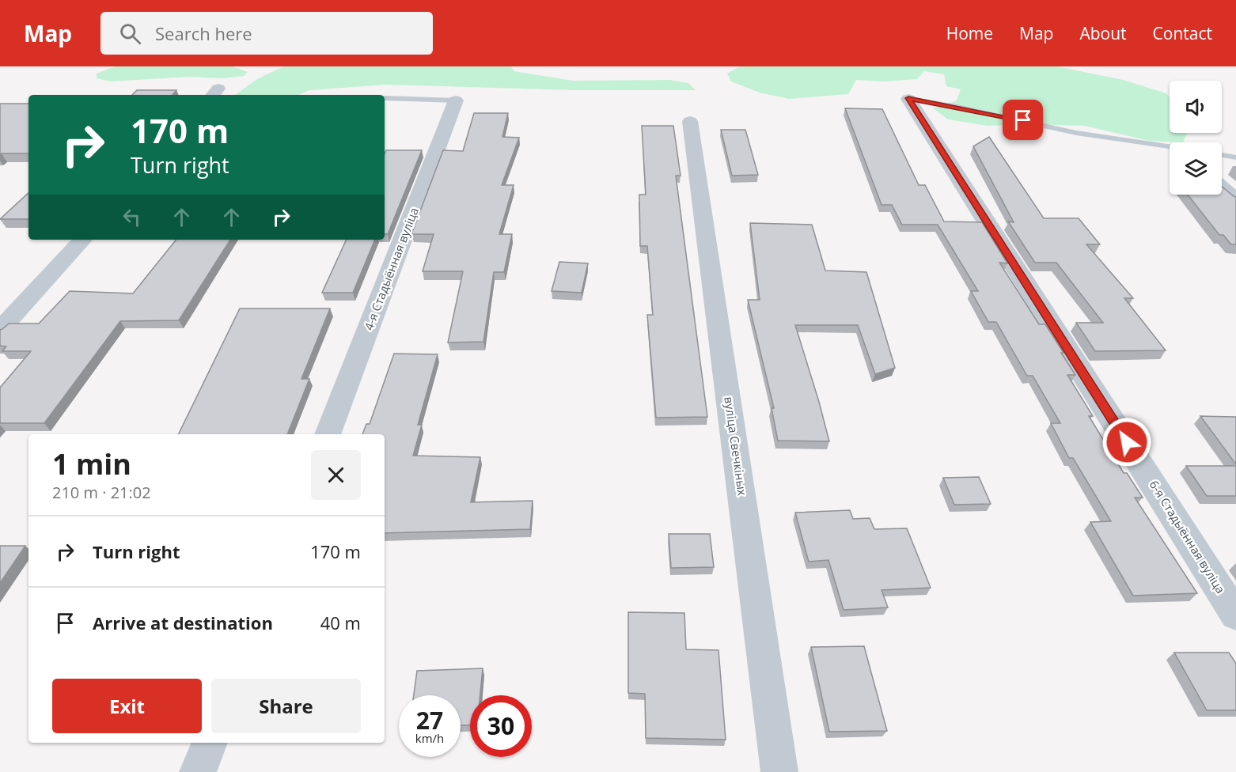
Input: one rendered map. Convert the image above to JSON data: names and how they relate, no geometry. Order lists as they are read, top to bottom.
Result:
{
  "streets": {
    "street": ["4-я Стадыённая вуліца", "вуліца Свечкіных", "6-я Стадыённая вуліца"]
  },
  "page": {
    "header": "Map",
    "search": "Search here",
    "nav": [
      "Home",
      "Map",
      "About",
      "Contact"
    ],
    "turn": ["170 m", "Turn right"],
    "heading": ["1 min", "210 m · 21:02"],
    "list": [
      {
        "name": "Turn right",
        "value": "170 m"
      },
      {
        "name": "Arrive at destination",
        "value": "40 m"
      }
    ],
    "buttons": ["Exit", "Share"],
    "speed": "27 km/h",
    "limit": "30"
  }
}
